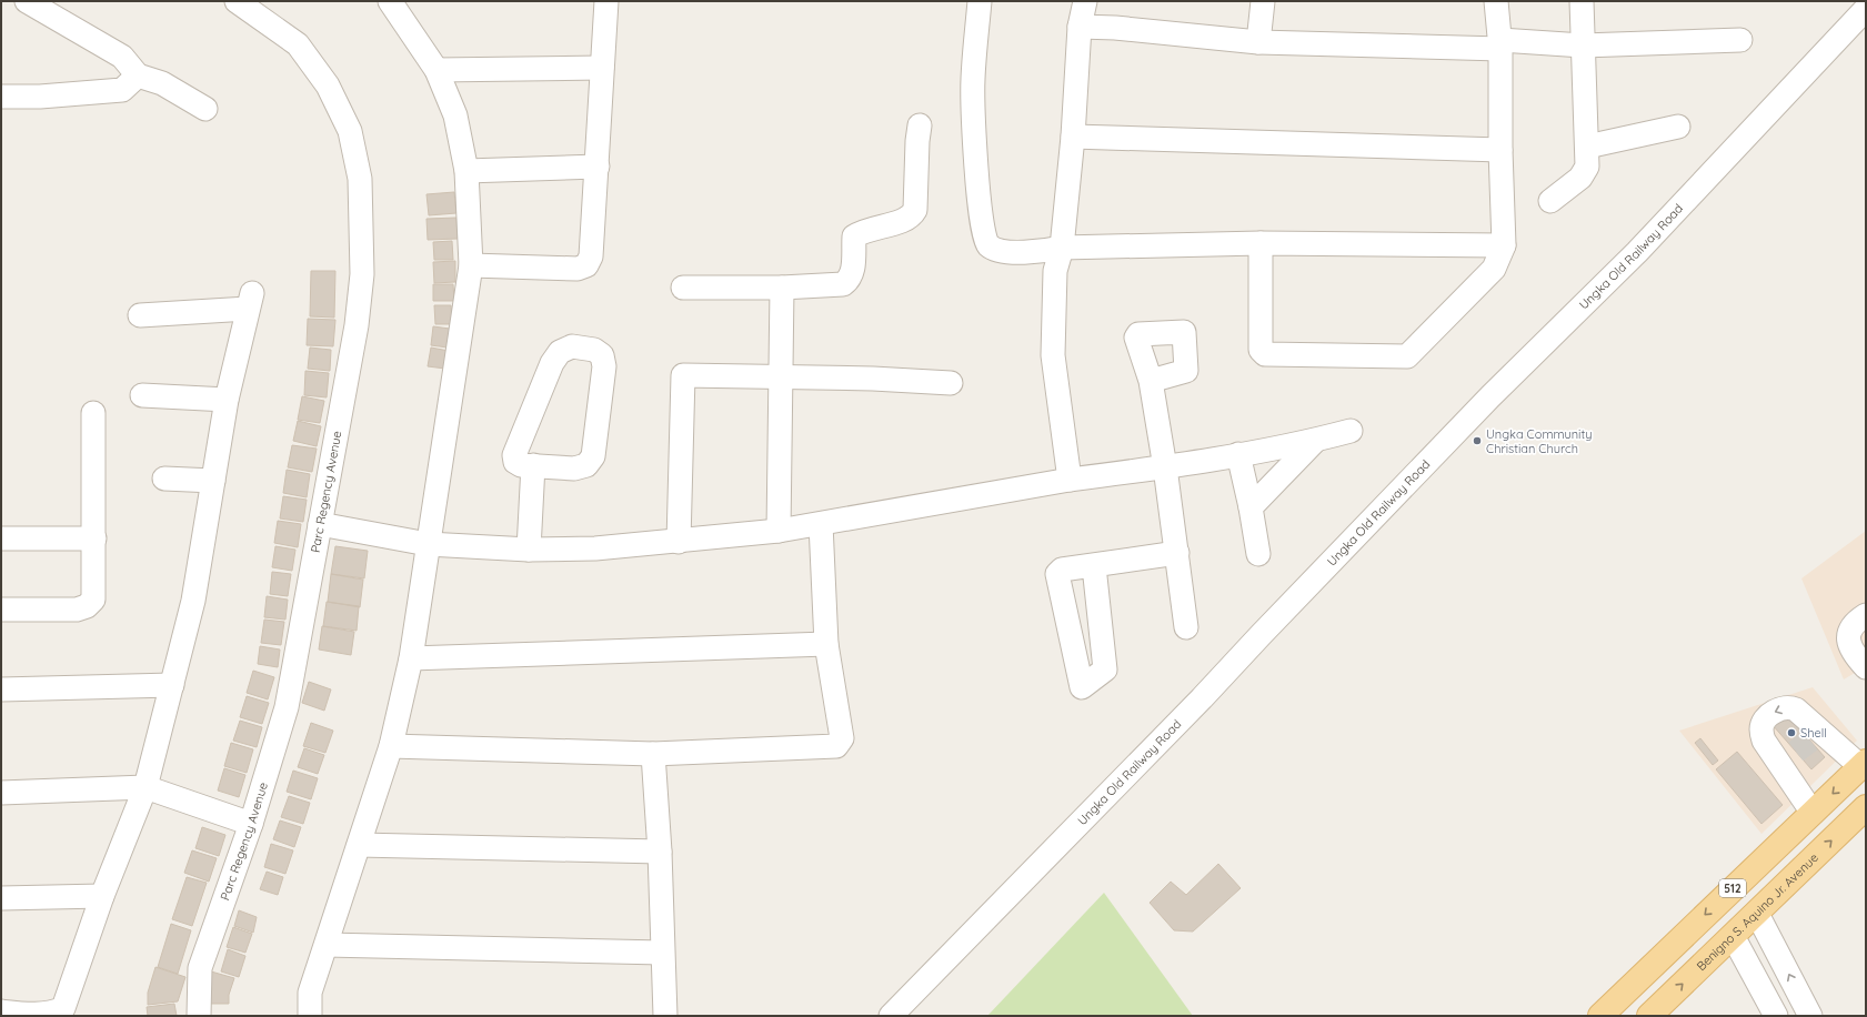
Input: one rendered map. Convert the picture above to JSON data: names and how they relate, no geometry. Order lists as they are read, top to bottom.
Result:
{
  "streets": {
    "main road": ["512", "Benigno S. Aquino Jr. Avenue"],
    "street": ["Ungka Old Railway Road", "Parc Regency Avenue"]
  },
  "places": ["Ungka Community Christian Church", "Shell"]
}
